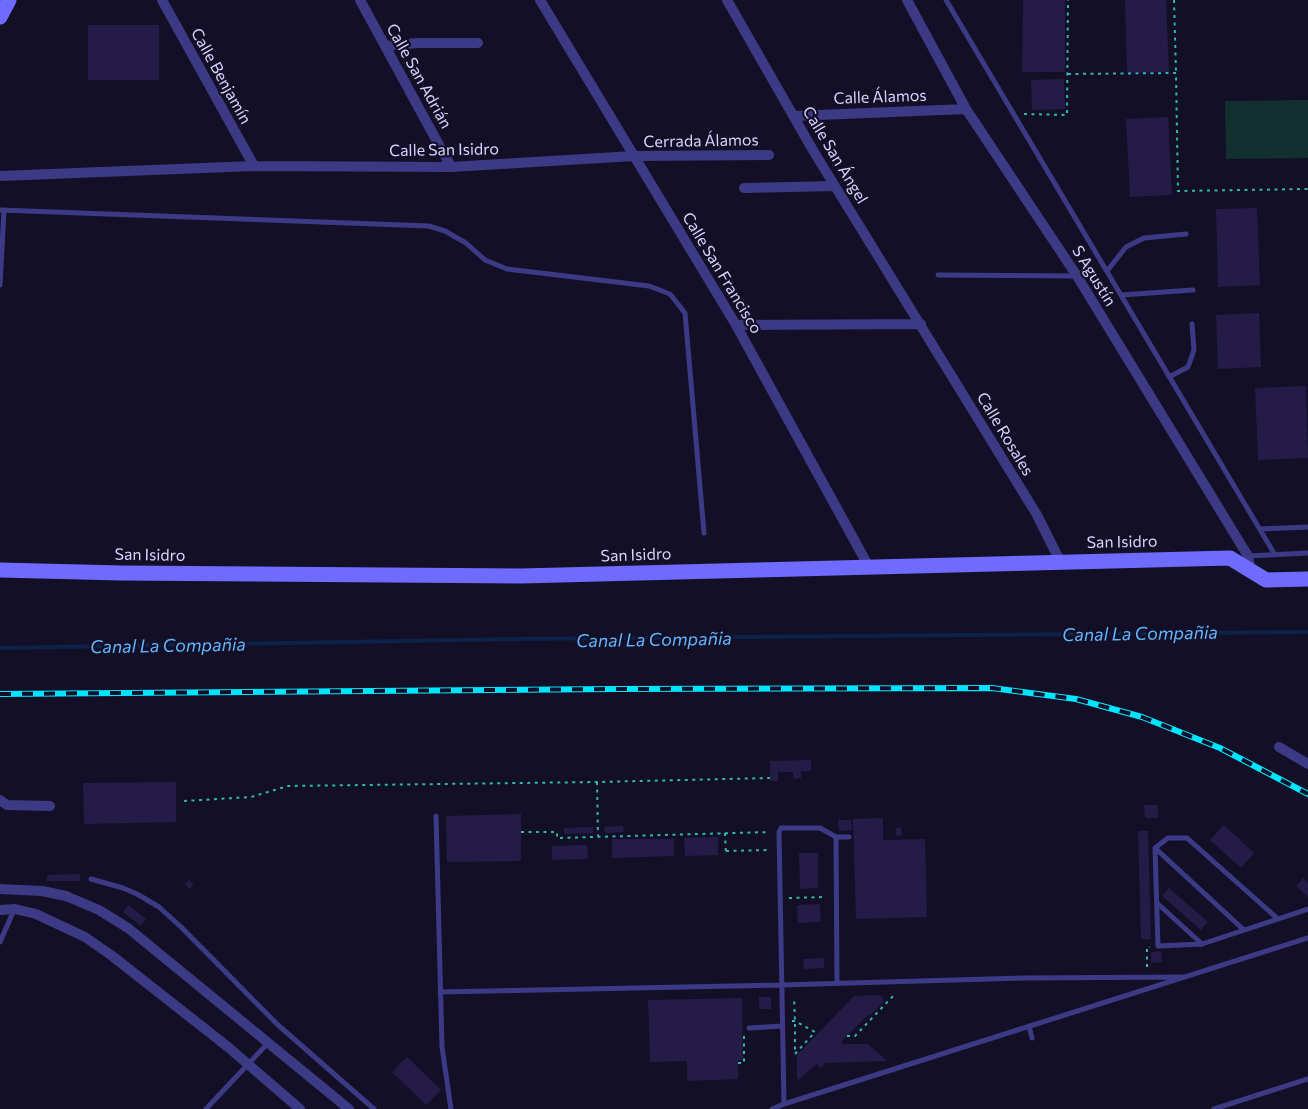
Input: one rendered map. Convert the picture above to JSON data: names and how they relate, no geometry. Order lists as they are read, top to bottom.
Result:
{
  "streets": {
    "main road": ["San Isidro"],
    "street": [
      "Calle Benjamín",
      "Calle San Adrián",
      "Calle Álamos",
      "Cerrada Álamos",
      "Calle San Isidro",
      "Calle San Ángel",
      "Calle San Francisco",
      "S Agustín",
      "Calle Rosales"
    ]
  },
  "crossings": [
    ["Calle Benjamín", "Calle San Isidro"],
    ["Calle San Adrián", "Calle San Isidro"],
    ["Calle Álamos", "Calle San Ángel"],
    ["Calle Álamos", "S Agustín"],
    ["Cerrada Álamos", "Calle San Isidro"],
    ["Cerrada Álamos", "Calle San Francisco"],
    ["Calle San Isidro", "Calle San Francisco"],
    ["Calle San Ángel", "Calle Rosales"],
    ["Calle San Francisco", "San Isidro"],
    ["S Agustín", "San Isidro"],
    ["Calle Rosales", "San Isidro"]
  ],
  "water": ["Canal La Compañia"]
}
